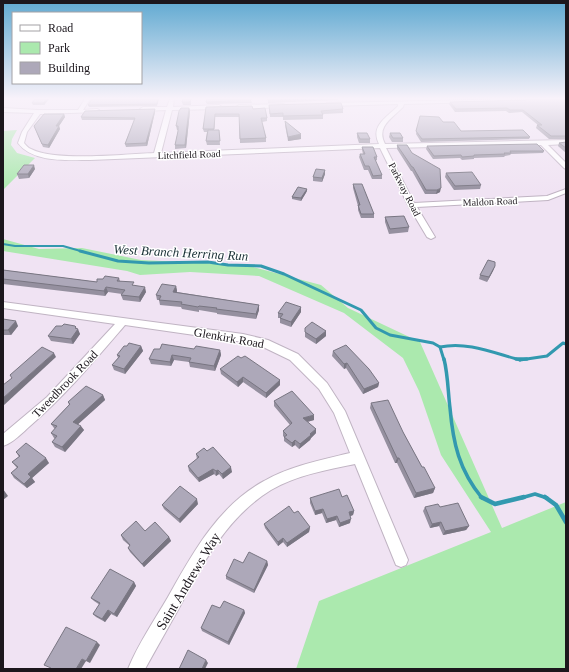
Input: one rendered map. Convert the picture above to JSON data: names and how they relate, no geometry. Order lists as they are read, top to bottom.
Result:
{
  "streets": {
    "street": [
      "Litchfield Road",
      "Parkway Road",
      "Maldon Road",
      "Glenkirk Road",
      "Tweedbrook Road",
      "Saint Andrews Way"
    ]
  },
  "crossings": [
    ["Litchfield Road", "Parkway Road"],
    ["Parkway Road", "Maldon Road"],
    ["Glenkirk Road", "Tweedbrook Road"],
    ["Glenkirk Road", "Saint Andrews Way"]
  ],
  "water": ["West Branch Herring Run"],
  "legend": ["Road", "Park", "Building"]
}
